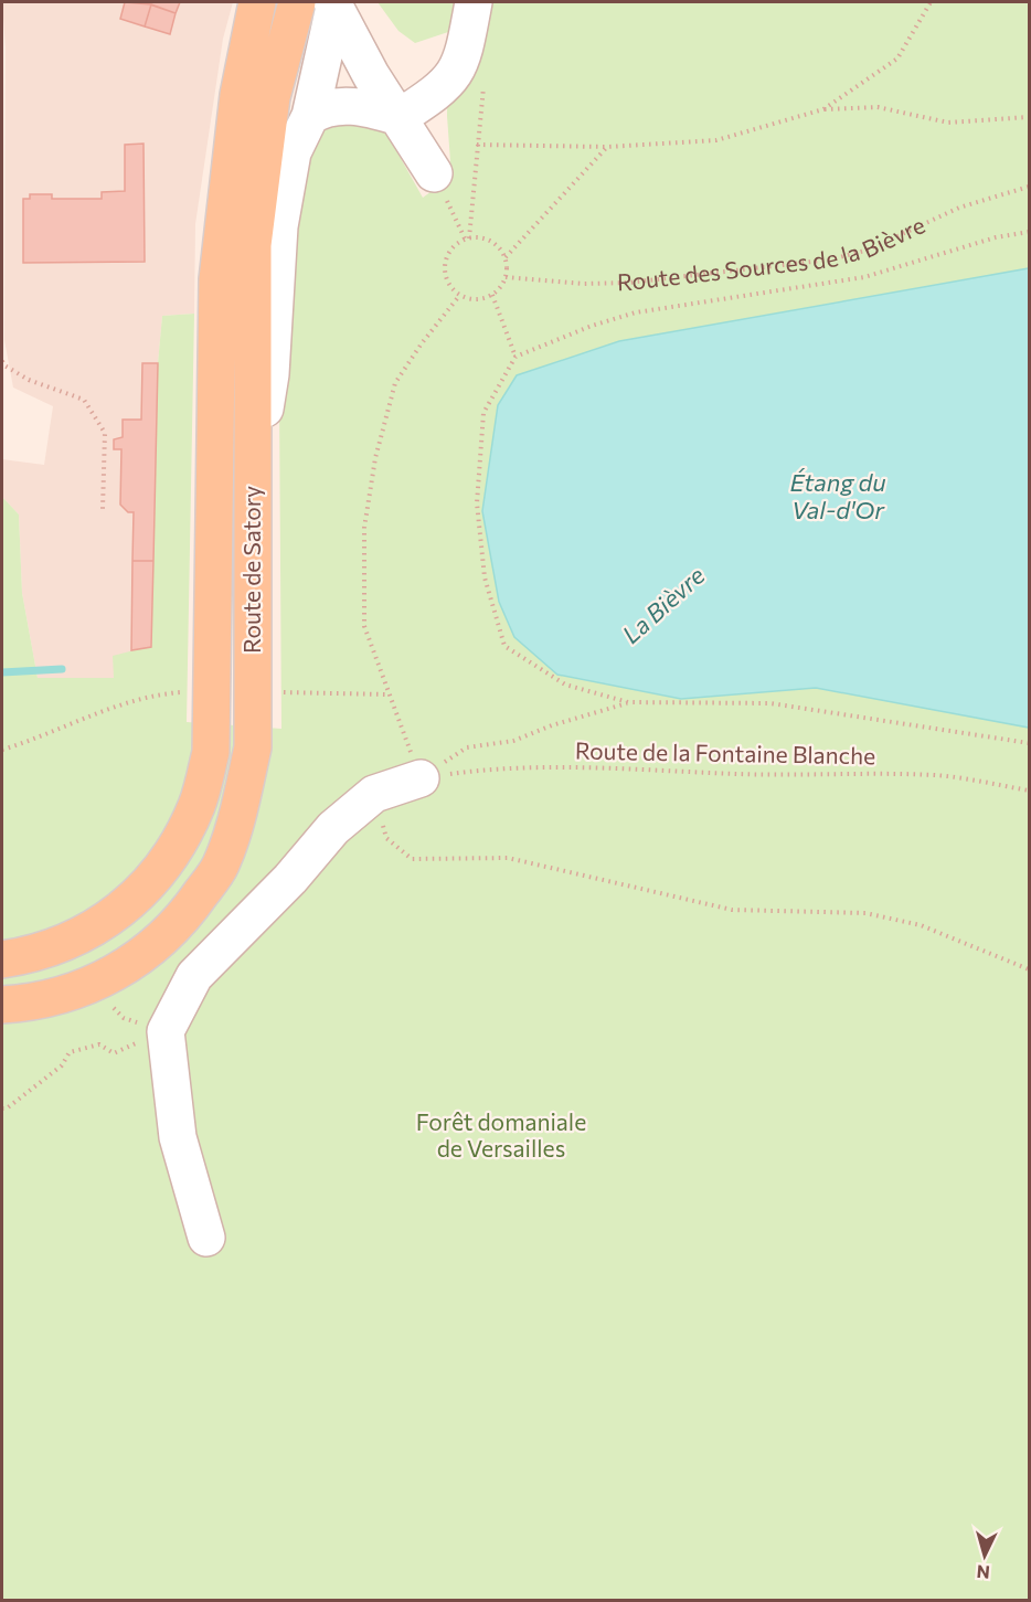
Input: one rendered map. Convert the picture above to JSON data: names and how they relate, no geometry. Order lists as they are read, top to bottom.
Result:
{
  "streets": {
    "main road": ["Route de Satory"],
    "path": ["Route des Sources de la Bièvre", "Route de la Fontaine Blanche"]
  },
  "water": ["Étang du Val-d'Or", "La Bièvre"],
  "parks": ["Forêt domaniale de Versailles"],
  "north": "bottom"
}
